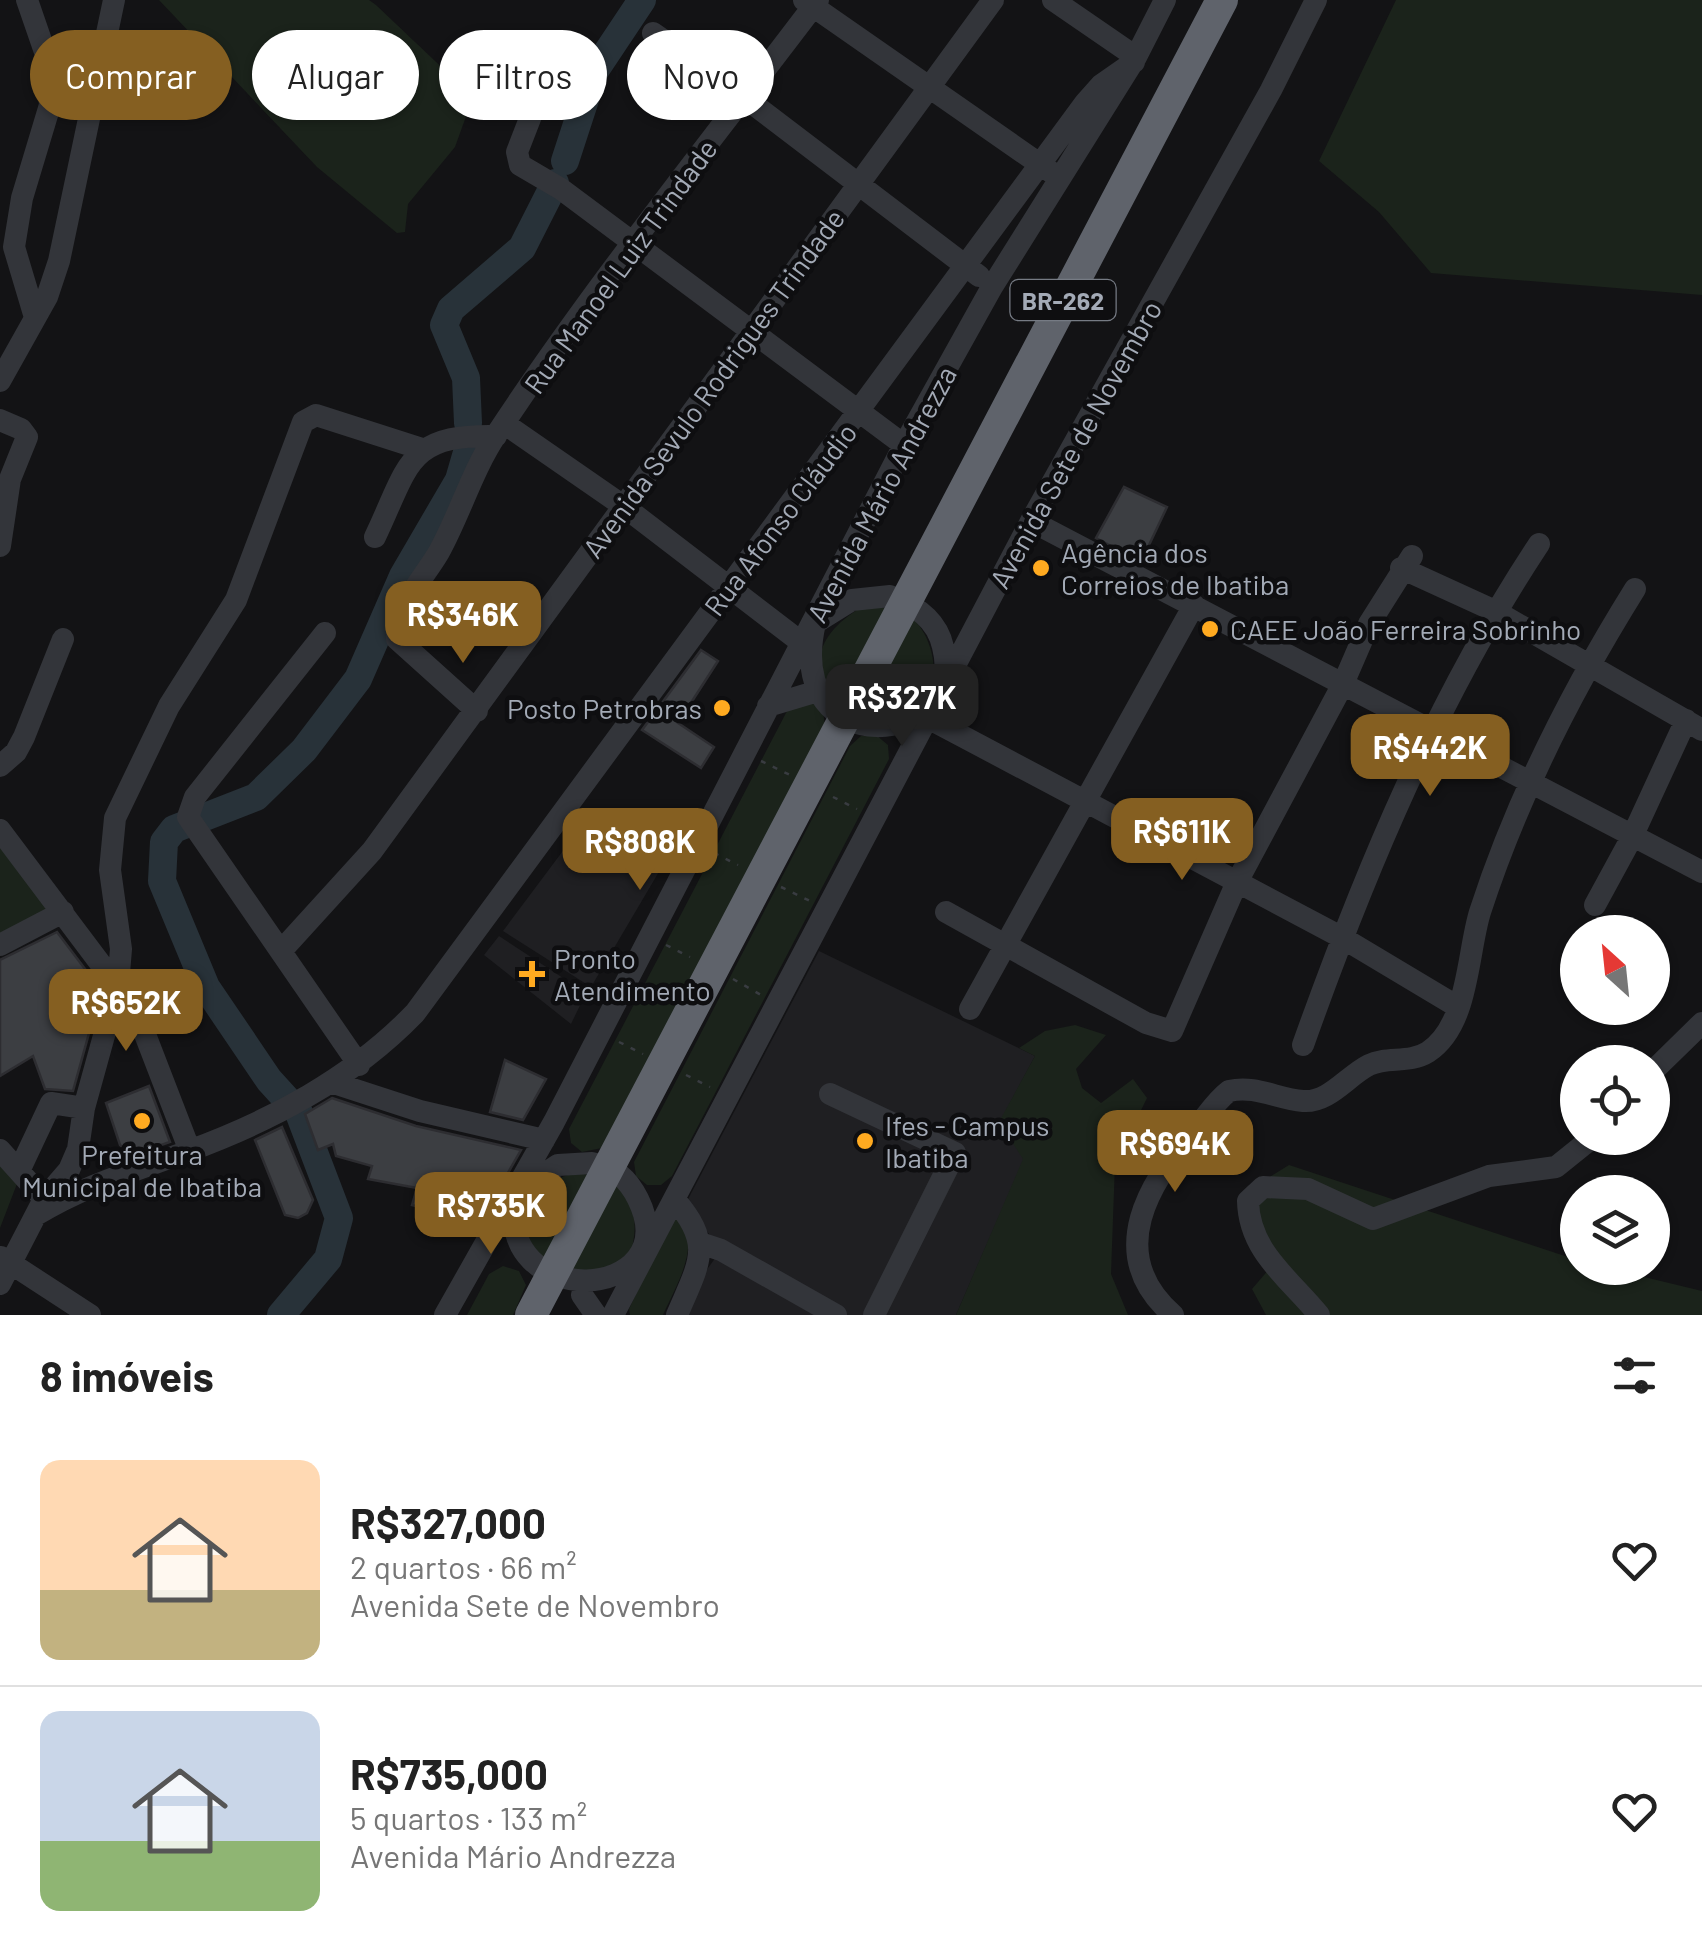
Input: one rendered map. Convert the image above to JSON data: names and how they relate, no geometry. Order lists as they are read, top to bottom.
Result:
{
  "streets": {
    "highway": ["BR-262"],
    "street": [
      "Rua Manoel Luiz Trindade",
      "Avenida Sevulo Rodrigues Trindade",
      "Avenida Sete de Novembro",
      "Avenida Mário Andrezza",
      "Rua Afonso Cláudio"
    ]
  },
  "crossings": [
    ["Rua Manoel Luiz Trindade", "Avenida Sevulo Rodrigues Trindade"],
    ["Avenida Mário Andrezza", "Rua Afonso Cláudio"]
  ],
  "places": {
    "other": [
      "Agência dos Correios de Ibatiba",
      "CAEE João Ferreira Sobrinho",
      "Posto Petrobras",
      "Prefeitura Municipal de Ibatiba",
      "Ifes - Campus Ibatiba"
    ],
    "health": ["Pronto Atendimento"]
  },
  "north": "top left",
  "page": {
    "chip": [
      "Comprar",
      "Alugar",
      "Filtros",
      "Novo"
    ],
    "price": [
      "R$346K",
      "R$327K",
      "R$442K",
      "R$611K",
      "R$808K",
      "R$652K",
      "R$694K",
      "R$735K"
    ],
    "heading": "8 imóveis",
    "list": [
      {
        "name": "R$327,000",
        "note": "2 quartos · 66 m² · Avenida Sete de Novembro"
      },
      {
        "name": "R$735,000",
        "note": "5 quartos · 133 m² · Avenida Mário Andrezza"
      }
    ]
  }
}
